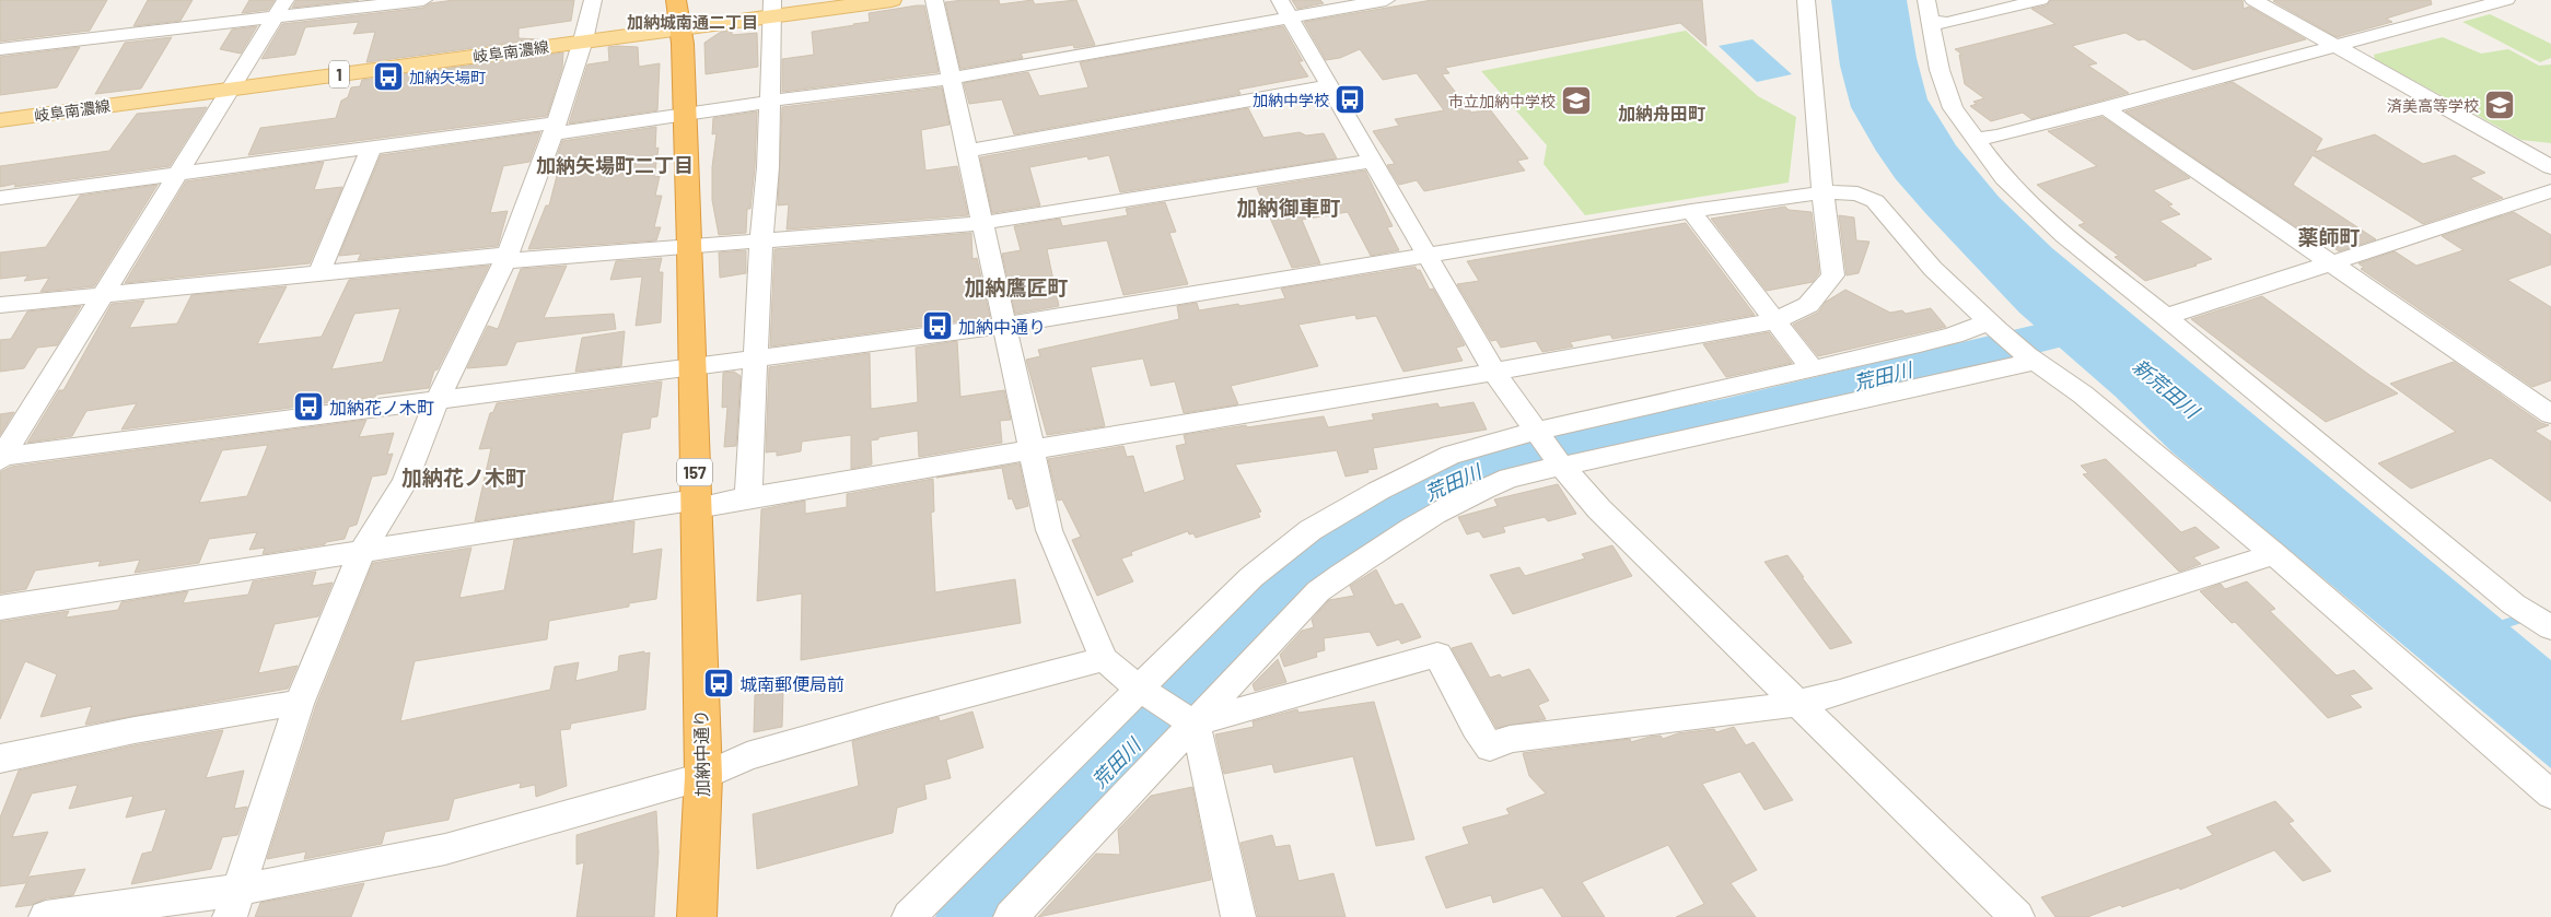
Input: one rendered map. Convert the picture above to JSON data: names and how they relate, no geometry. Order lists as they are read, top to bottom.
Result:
{
  "streets": {
    "highway": ["157", "加納中通り"],
    "main road": ["岐阜南濃線", "1"]
  },
  "crossings": [
    ["岐阜南濃線", "加納中通り"]
  ],
  "districts": [
    "加納城南通二丁目",
    "加納舟田町",
    "加納矢場町二丁目",
    "加納御車町",
    "薬師町",
    "加納鷹匠町",
    "加納花ノ木町"
  ],
  "water": ["荒田川", "新荒田川"],
  "places": {
    "bus stop": [
      "加納矢場町",
      "加納中学校",
      "加納中通り",
      "加納花ノ木町",
      "城南郵便局前"
    ],
    "school or university": ["市立加納中学校", "済美高等学校"]
  }
}
